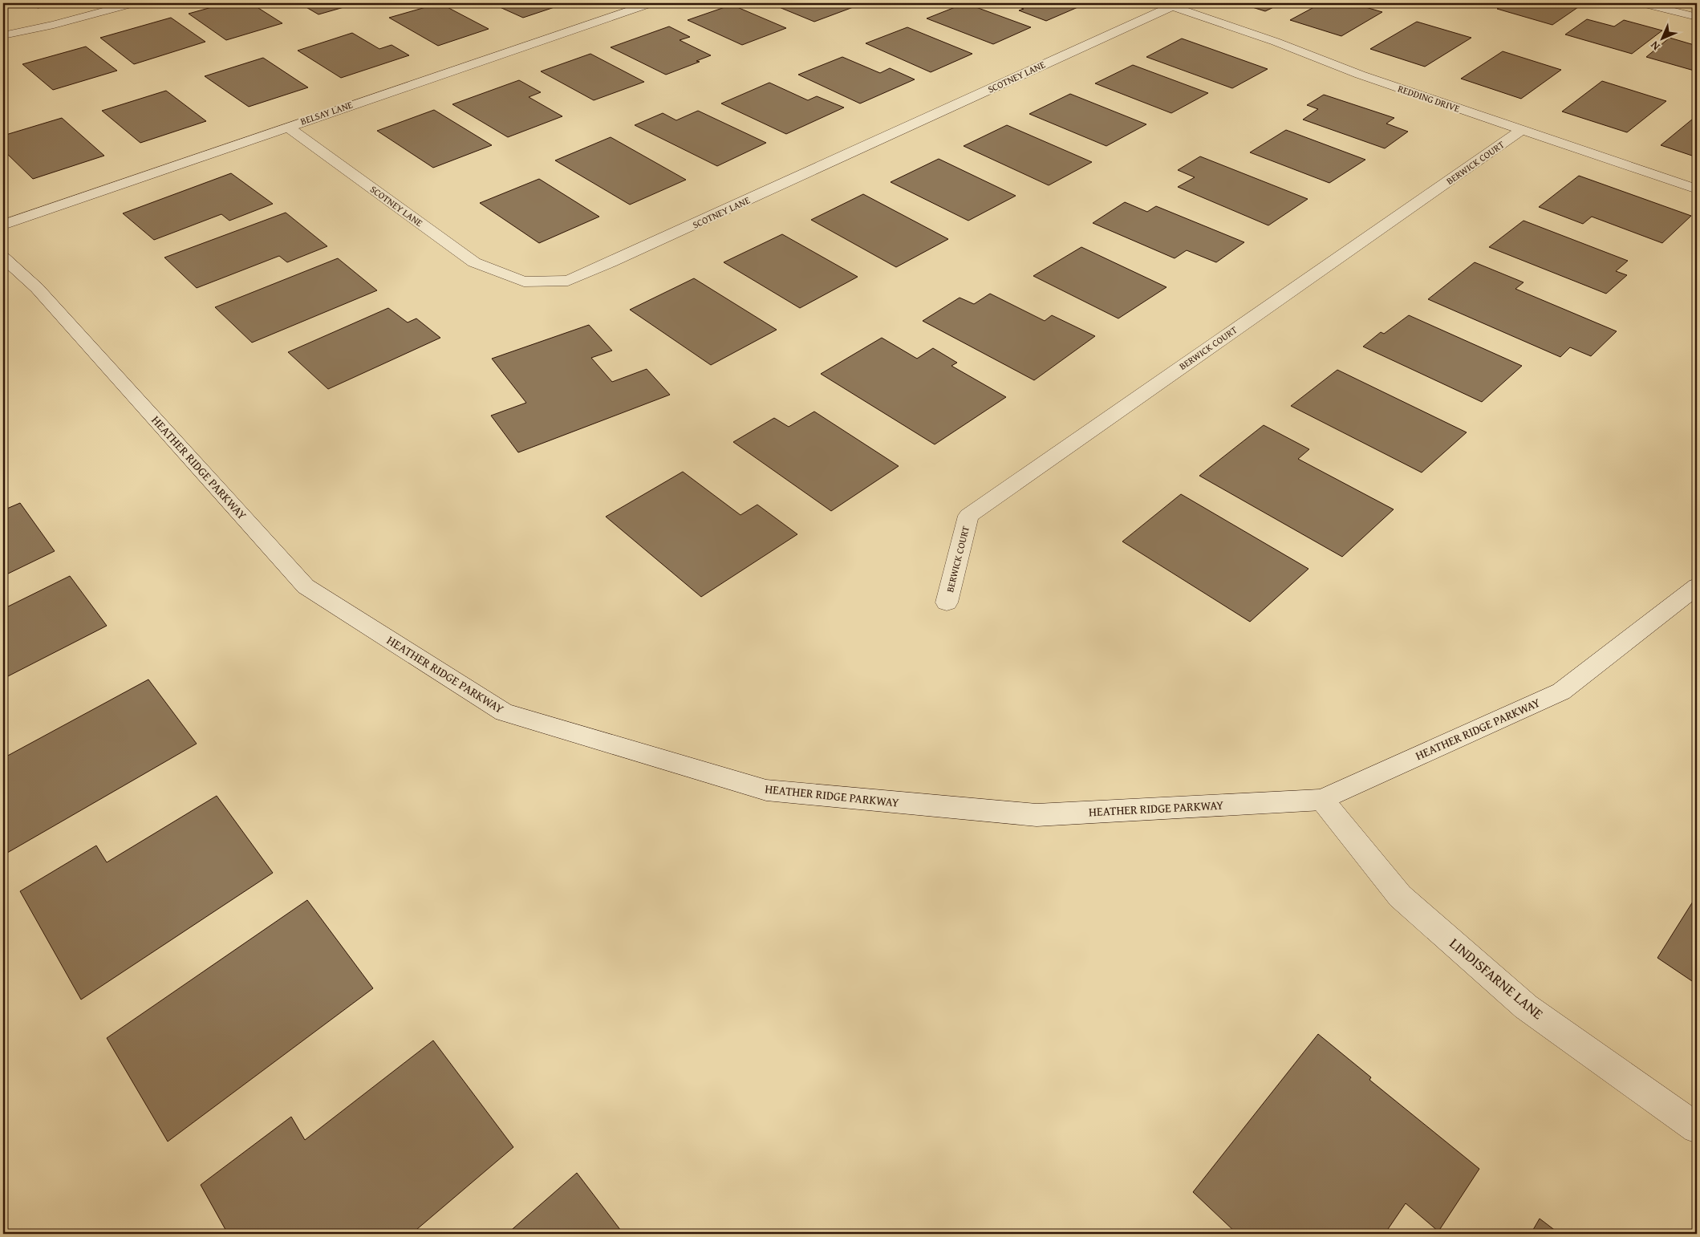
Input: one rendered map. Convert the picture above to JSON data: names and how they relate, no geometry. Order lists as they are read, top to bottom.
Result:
{
  "streets": {
    "street": [
      "SCOTNEY LANE",
      "REDDING DRIVE",
      "BELSAY LANE",
      "BERWICK COURT",
      "HEATHER RIDGE PARKWAY",
      "LINDISFARNE LANE"
    ]
  },
  "crossings": [
    ["SCOTNEY LANE", "REDDING DRIVE"],
    ["SCOTNEY LANE", "BELSAY LANE"],
    ["REDDING DRIVE", "BERWICK COURT"],
    ["HEATHER RIDGE PARKWAY", "LINDISFARNE LANE"]
  ],
  "north": "bottom left"
}
